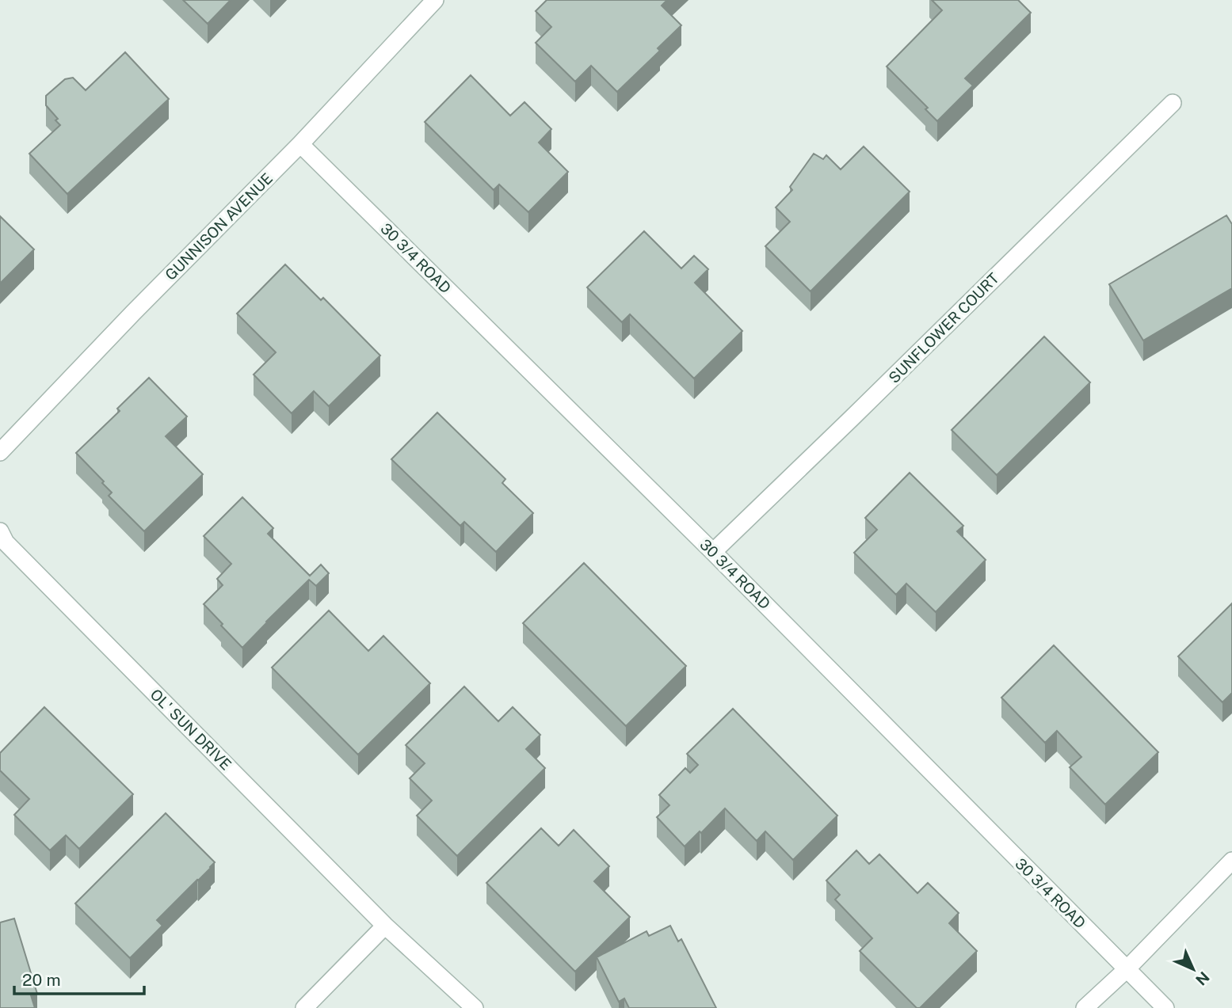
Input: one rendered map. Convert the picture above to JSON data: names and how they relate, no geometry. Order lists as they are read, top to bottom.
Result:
{
  "streets": {
    "street": [
      "GUNNISON AVENUE",
      "30 3/4 ROAD",
      "SUNFLOWER COURT",
      "OL' SUN DRIVE"
    ]
  },
  "crossings": [
    ["GUNNISON AVENUE", "30 3/4 ROAD"],
    ["30 3/4 ROAD", "SUNFLOWER COURT"]
  ],
  "scale_bar": "20 m",
  "north": "bottom right"
}
